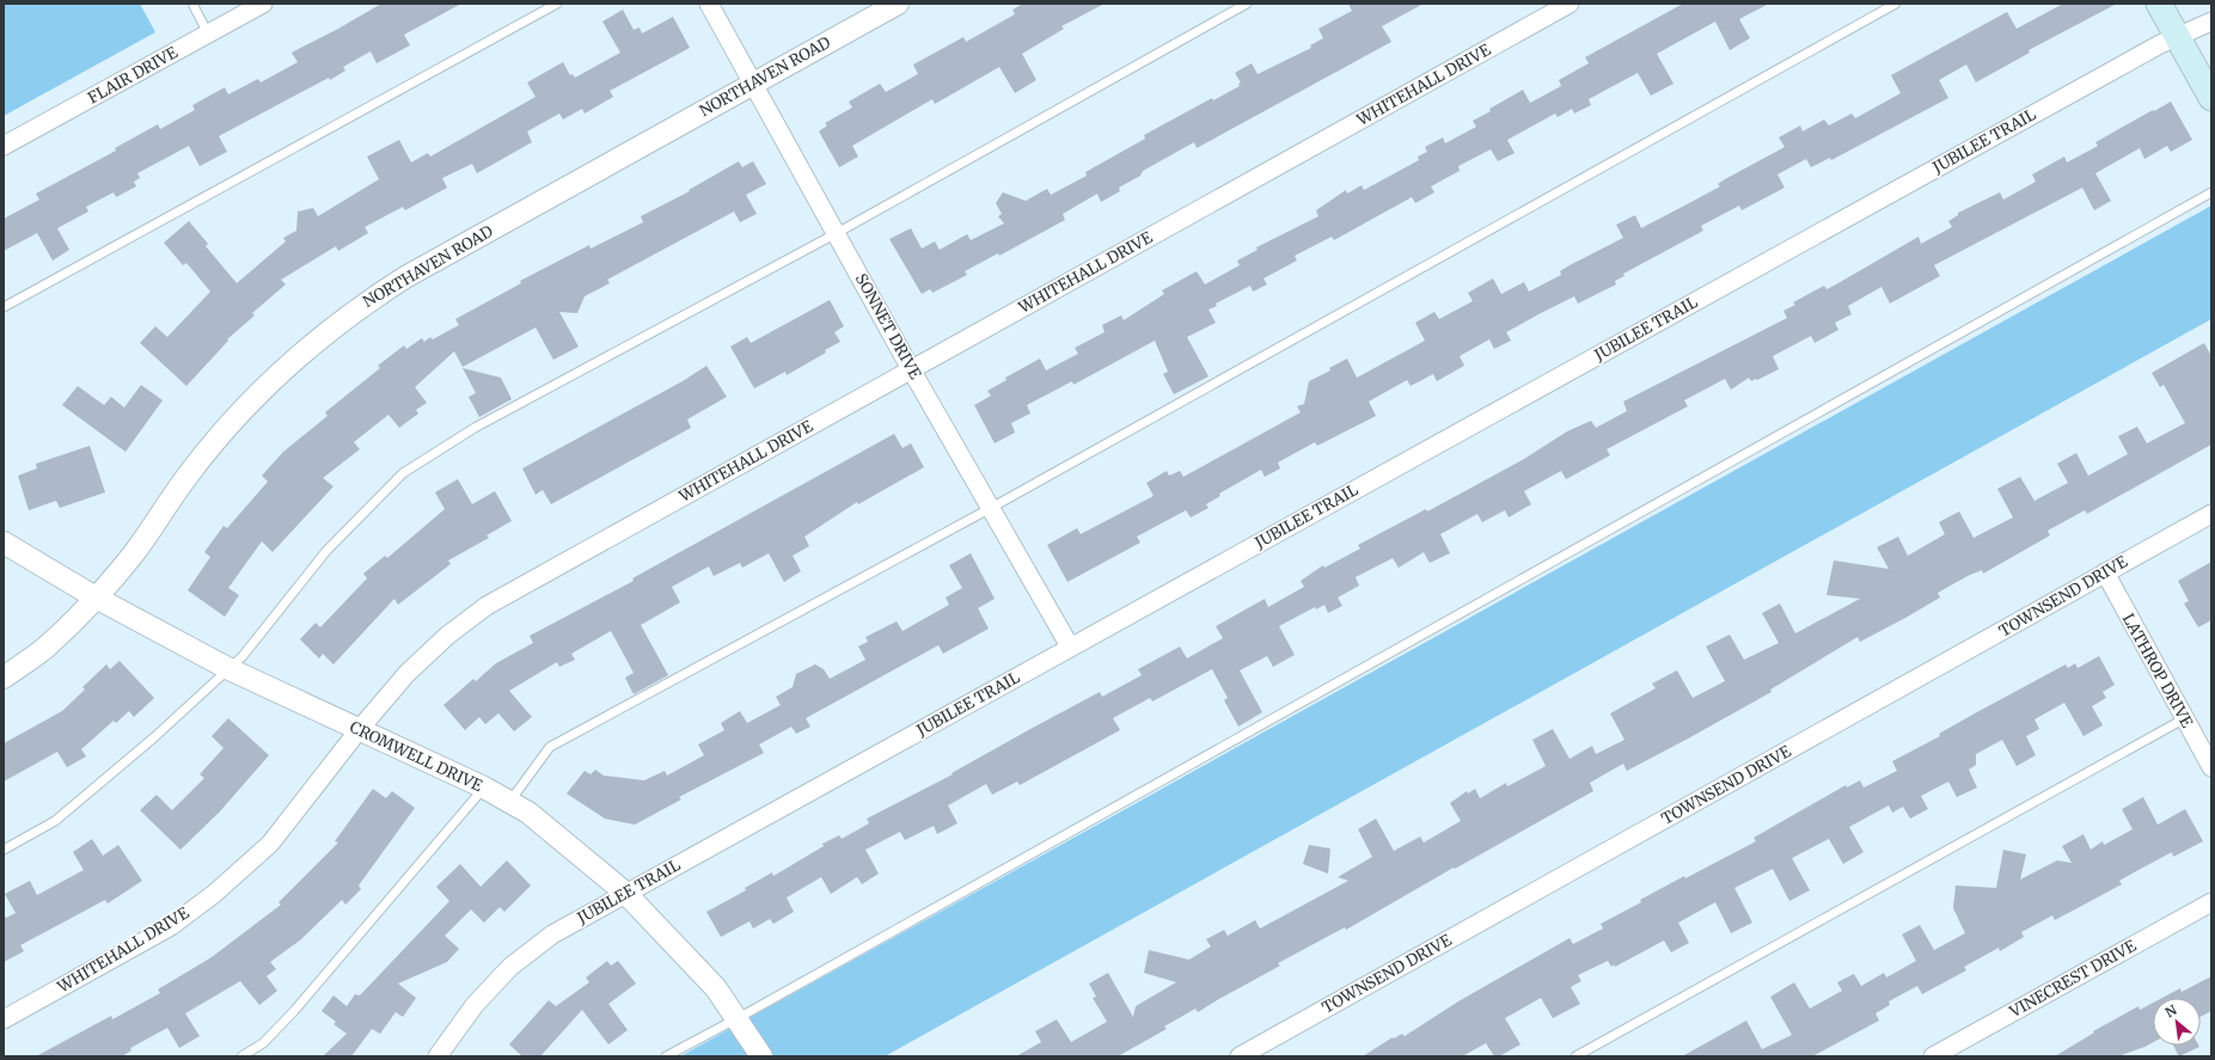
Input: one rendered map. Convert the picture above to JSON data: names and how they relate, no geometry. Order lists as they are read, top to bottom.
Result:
{
  "streets": {
    "street": [
      "FLAIR DRIVE",
      "NORTHAVEN ROAD",
      "WHITEHALL DRIVE",
      "JUBILEE TRAIL",
      "SONNET DRIVE",
      "TOWNSEND DRIVE",
      "LATHROP DRIVE",
      "CROMWELL DRIVE",
      "VINECREST DRIVE"
    ]
  },
  "crossings": [
    ["NORTHAVEN ROAD", "SONNET DRIVE"],
    ["NORTHAVEN ROAD", "CROMWELL DRIVE"],
    ["WHITEHALL DRIVE", "SONNET DRIVE"],
    ["WHITEHALL DRIVE", "CROMWELL DRIVE"],
    ["JUBILEE TRAIL", "SONNET DRIVE"],
    ["JUBILEE TRAIL", "CROMWELL DRIVE"],
    ["TOWNSEND DRIVE", "LATHROP DRIVE"]
  ],
  "north": "top left"
}
